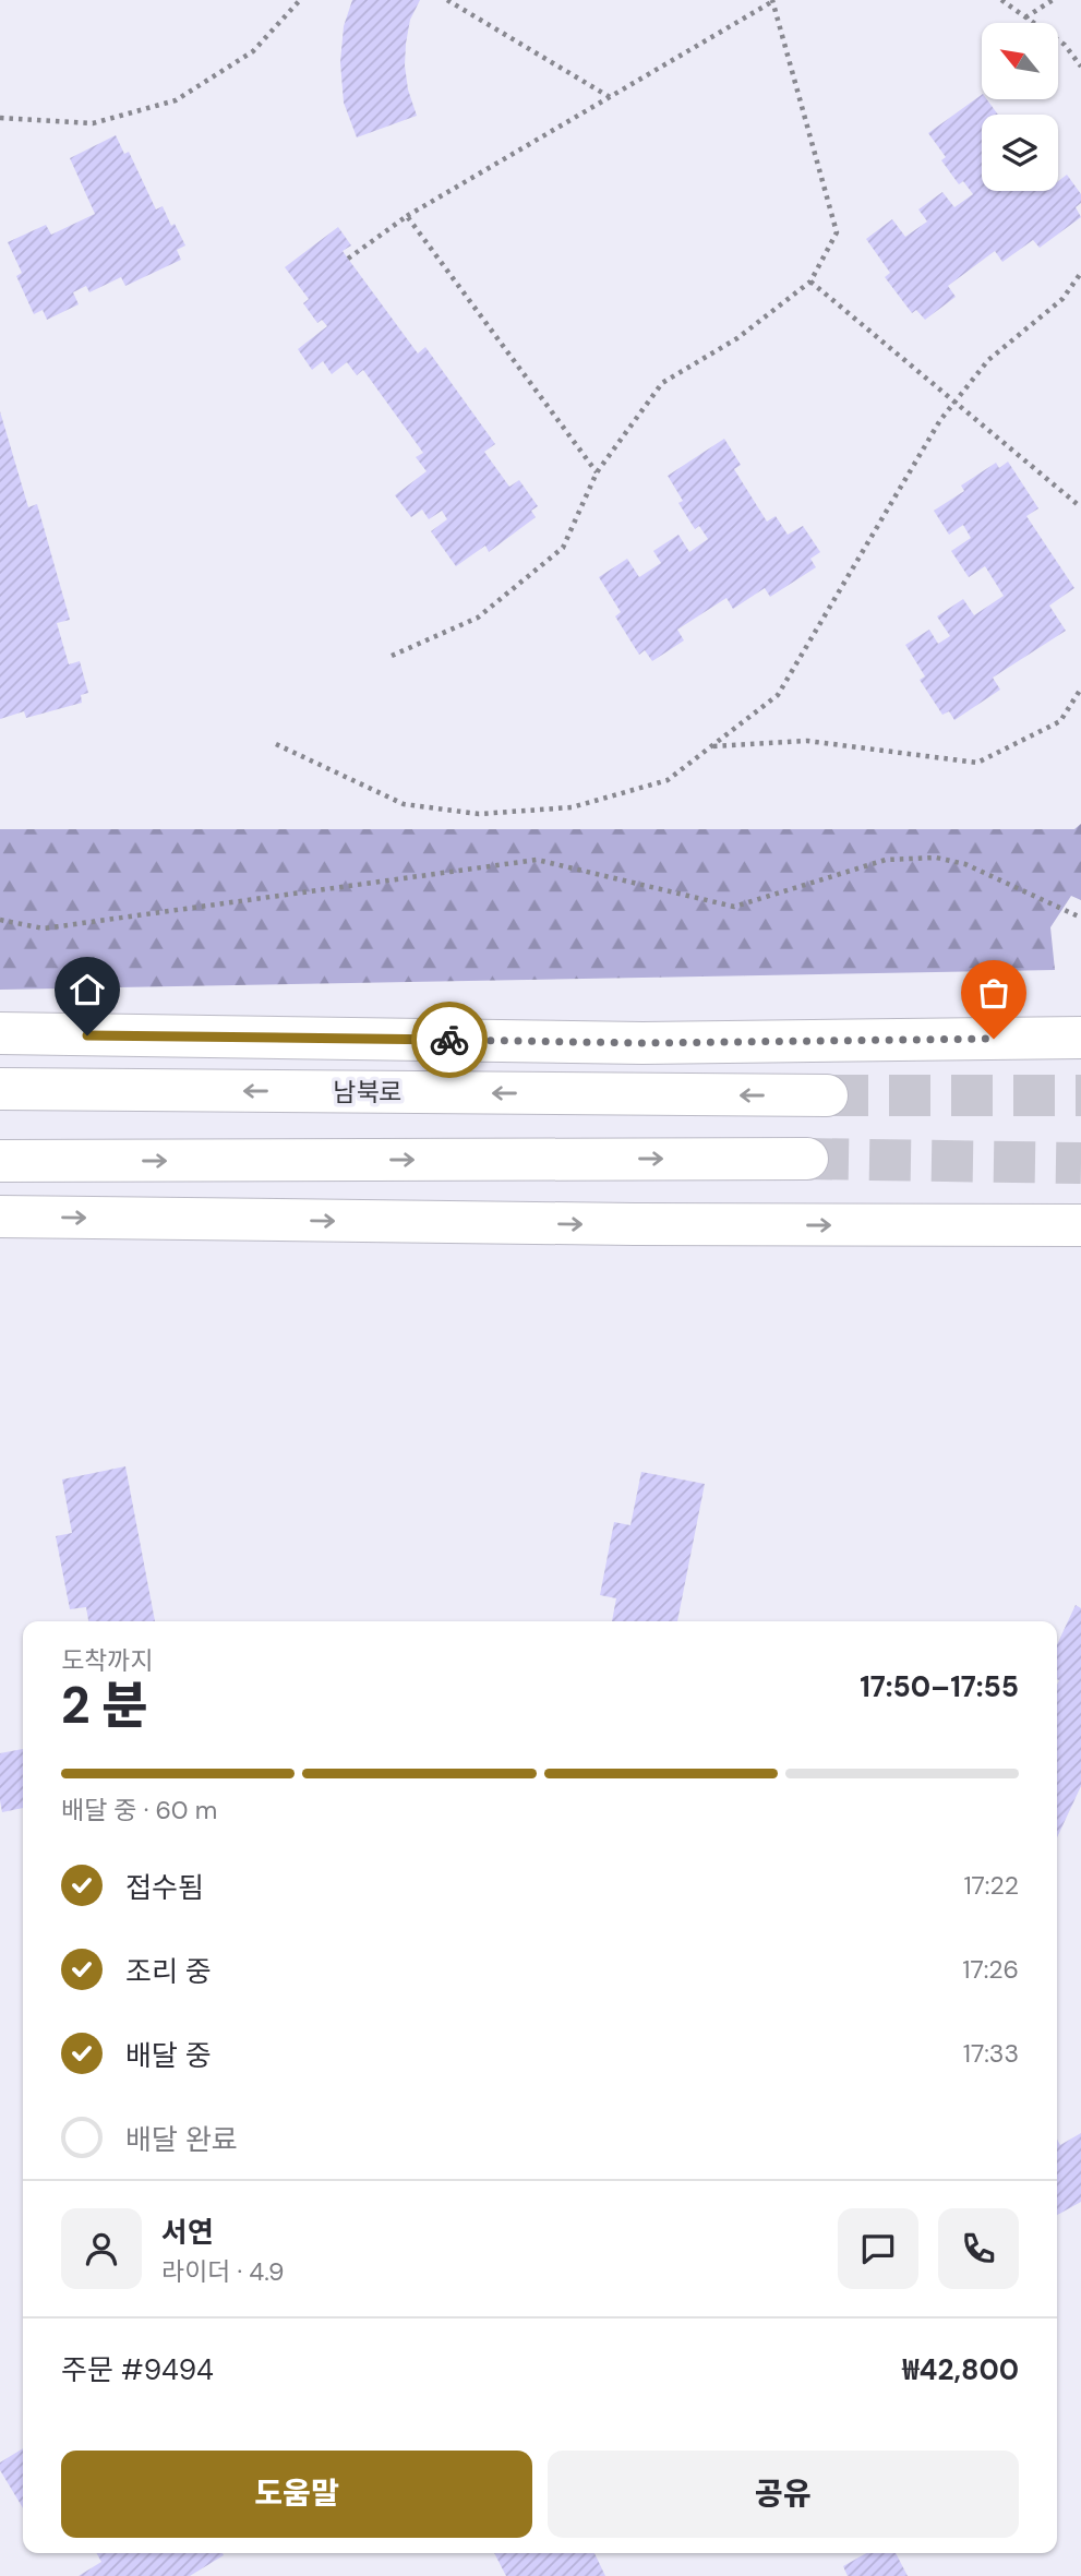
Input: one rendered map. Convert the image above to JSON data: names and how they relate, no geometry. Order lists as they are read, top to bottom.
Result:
{
  "streets": {
    "main road": ["남북로"]
  },
  "north": "top left",
  "page": {
    "heading": ["2 분", "도착까지", "17:50–17:55"],
    "panel": [
      "서연",
      "라이더 · 4.9",
      "주문 #9494",
      "₩42,800"
    ],
    "bar": "배달 중 · 60 m",
    "list": [
      ["접수됨", "17:22"],
      ["조리 중", "17:26"],
      ["배달 중", "17:33"],
      "배달 완료"
    ],
    "buttons": ["도움말", "공유"]
  }
}
